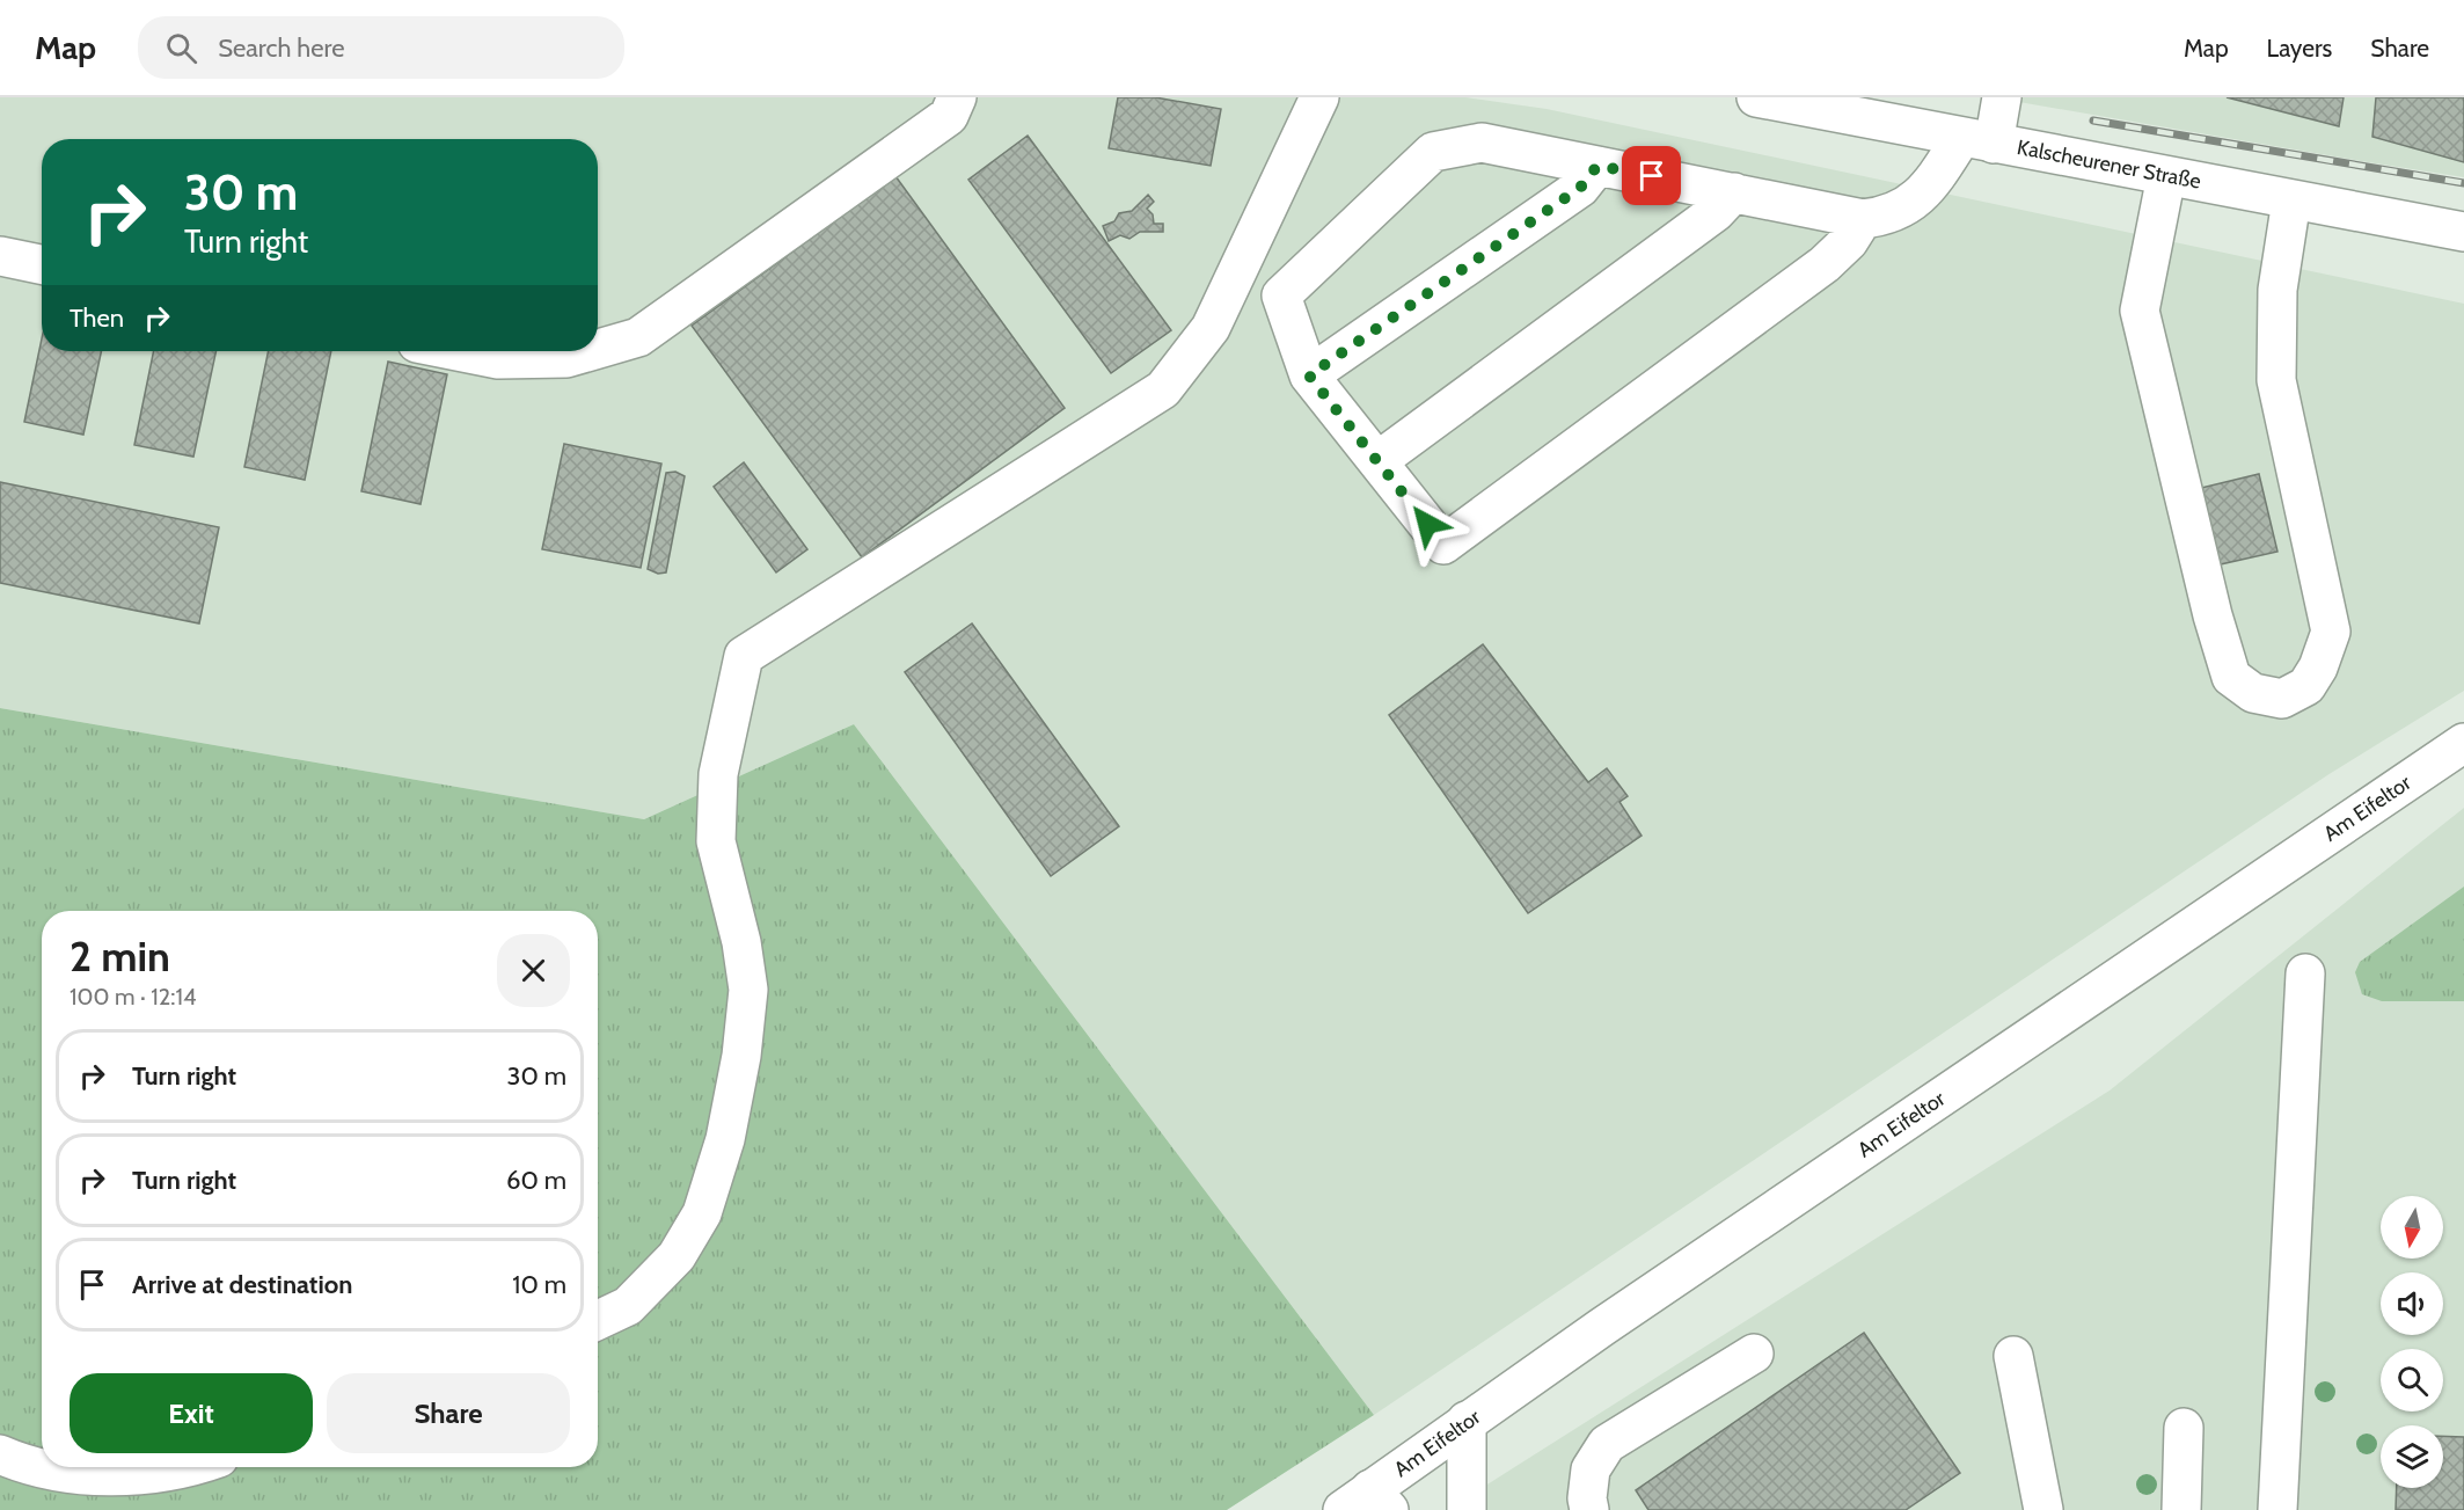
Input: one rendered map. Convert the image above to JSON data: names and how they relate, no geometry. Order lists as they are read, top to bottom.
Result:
{
  "streets": {
    "main road": ["Kalscheurener Straße", "Am Eifeltor"]
  },
  "north": "bottom",
  "page": {
    "header": "Map",
    "search": "Search here",
    "nav": ["Map", "Layers", "Share"],
    "turn": ["30 m", "Turn right"],
    "then": "Then",
    "heading": ["2 min", "100 m · 12:14"],
    "list": [
      {
        "name": "Turn right",
        "value": "30 m"
      },
      {
        "name": "Turn right",
        "value": "60 m"
      },
      {
        "name": "Arrive at destination",
        "value": "10 m"
      }
    ],
    "buttons": ["Exit", "Share"]
  }
}
